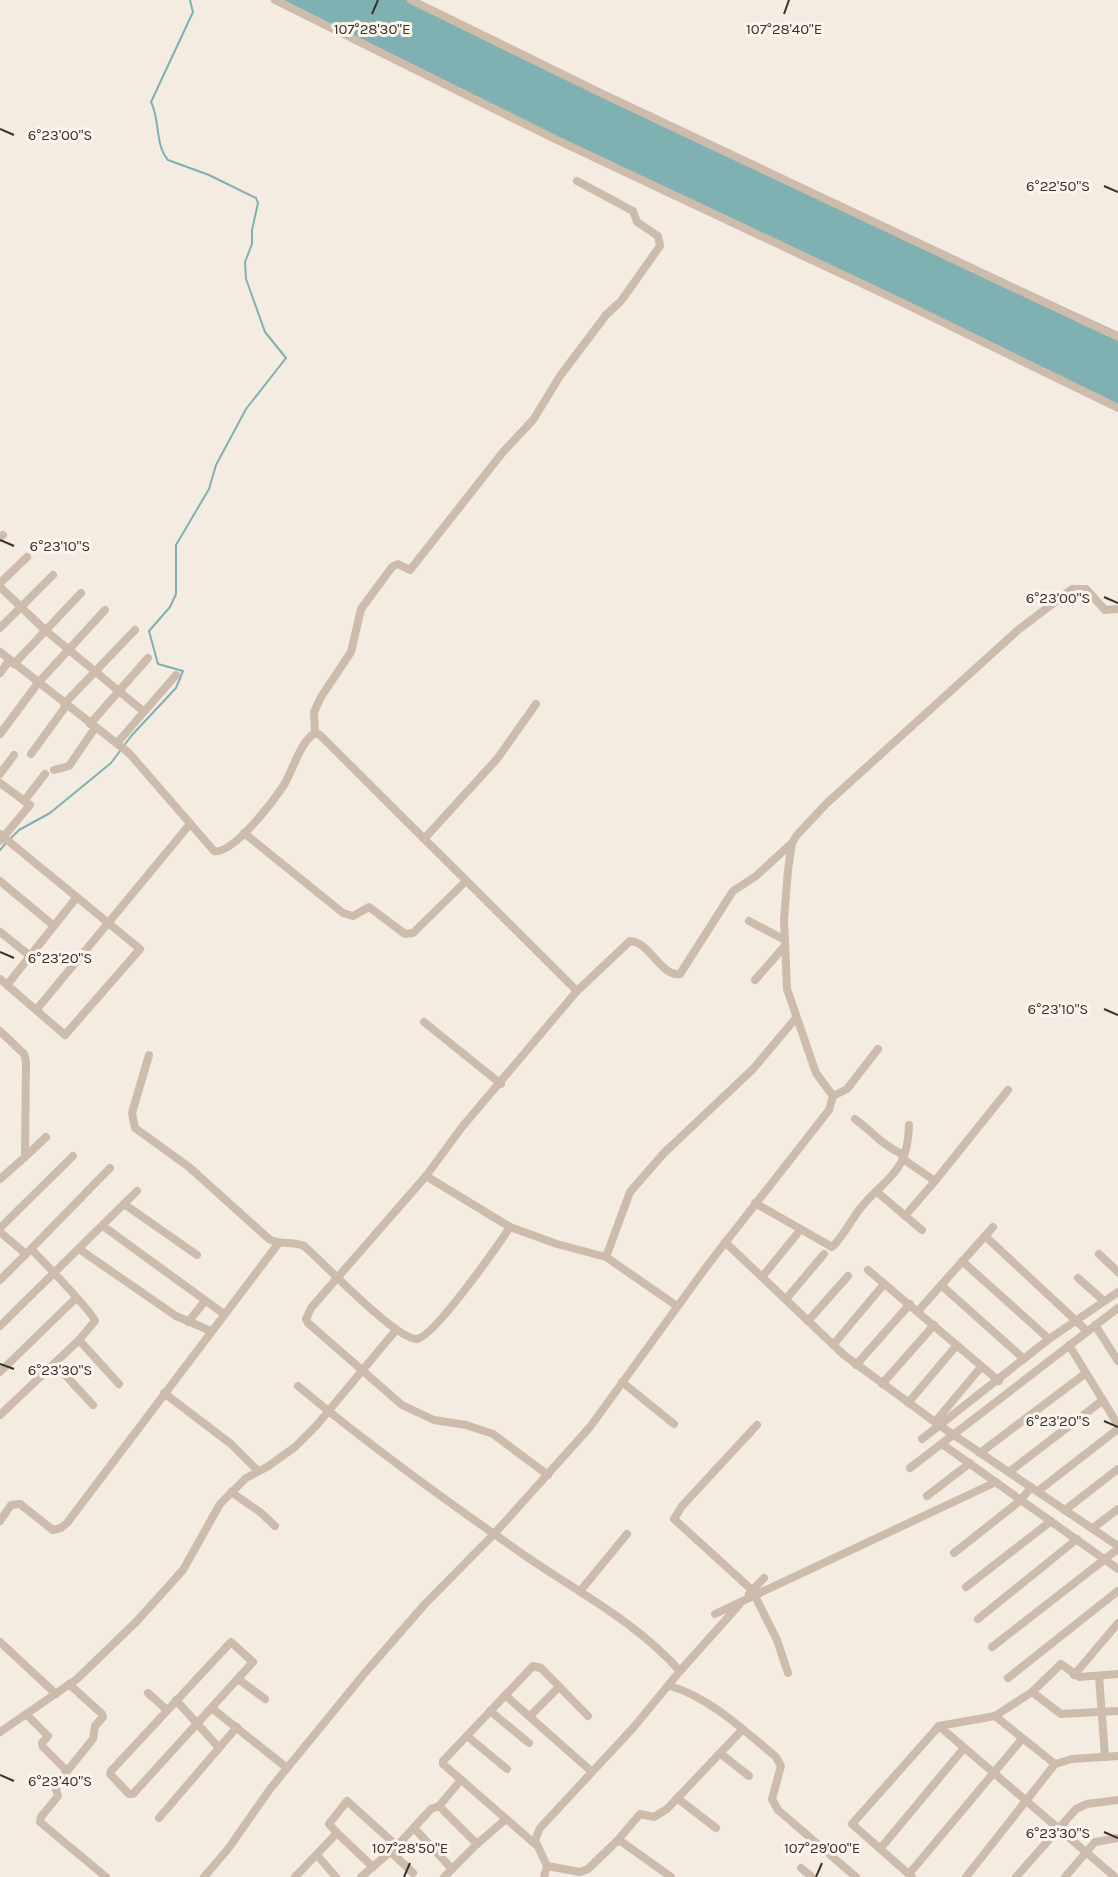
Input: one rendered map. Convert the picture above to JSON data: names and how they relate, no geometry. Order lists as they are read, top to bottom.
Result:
{
  "coordinates": [
    "107°28'30\"E",
    "107°28'40\"E",
    "6°23'00\"S",
    "6°22'50\"S",
    "6°23'10\"S",
    "6°23'20\"S",
    "6°23'30\"S",
    "6°23'40\"S",
    "107°28'50\"E",
    "107°29'00\"E"
  ]
}
